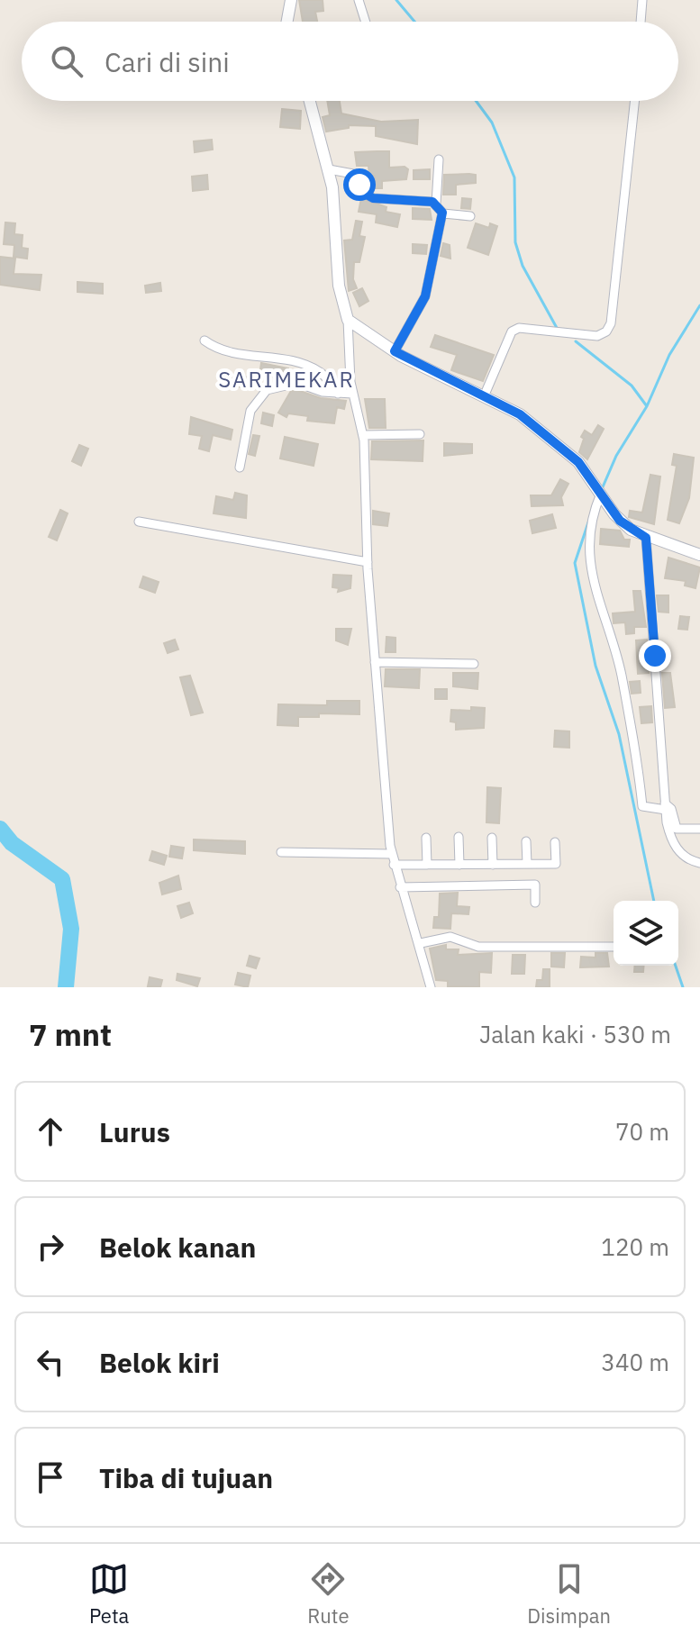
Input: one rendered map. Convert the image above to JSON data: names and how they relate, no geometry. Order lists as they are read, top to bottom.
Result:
{
  "districts": ["SARIMEKAR"],
  "page": {
    "search": "Cari di sini",
    "heading": ["7 mnt", "Jalan kaki · 530 m"],
    "list": [
      ["Lurus", "70 m"],
      ["Belok kanan", "120 m"],
      ["Belok kiri", "340 m"],
      "Tiba di tujuan"
    ],
    "nav": ["Peta", "Rute", "Disimpan"]
  }
}
